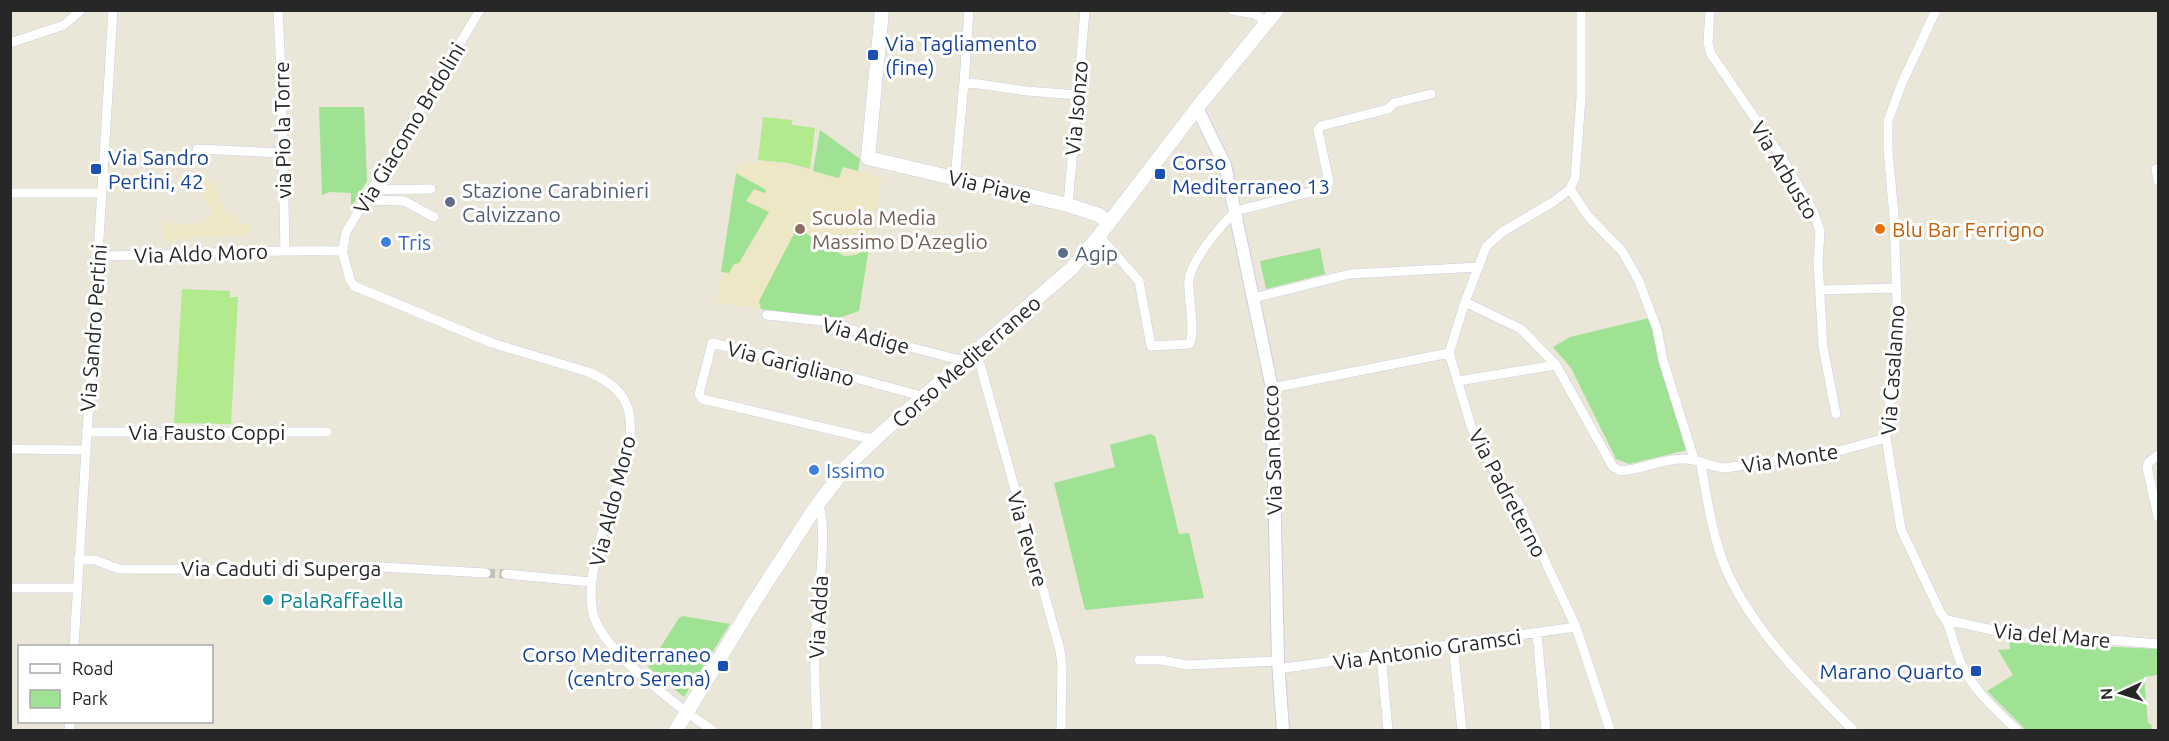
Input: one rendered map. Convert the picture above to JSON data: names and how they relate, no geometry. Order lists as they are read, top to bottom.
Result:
{
  "streets": {
    "main road": ["Via Piave", "Corso Mediterraneo"],
    "street": [
      "Via Isonzo",
      "Via Giacomo Brdolini",
      "via Pio la Torre",
      "Via Arbusto",
      "Via Aldo Moro",
      "Via Sandro Pertini",
      "Via Adige",
      "Via Garigliano",
      "Via Casalanno",
      "Via Fausto Coppi",
      "Via San Rocco",
      "Via Monte",
      "Via Padreterno",
      "Via Tevere",
      "Via Caduti di Superga",
      "Via Adda",
      "Via del Mare",
      "Via Antonio Gramsci"
    ]
  },
  "crossings": [
    ["Via Isonzo", "Via Piave"],
    ["Via Giacomo Brdolini", "Via Aldo Moro"],
    ["via Pio la Torre", "Via Aldo Moro"],
    ["Via Piave", "Corso Mediterraneo"],
    ["Via Aldo Moro", "Via Sandro Pertini"],
    ["Via Aldo Moro", "Corso Mediterraneo"],
    ["Via Sandro Pertini", "Via Fausto Coppi"],
    ["Via Sandro Pertini", "Via Caduti di Superga"],
    ["Via Adige", "Corso Mediterraneo"],
    ["Corso Mediterraneo", "Via Garigliano"],
    ["Corso Mediterraneo", "Via San Rocco"],
    ["Corso Mediterraneo", "Via Tevere"],
    ["Corso Mediterraneo", "Via Adda"],
    ["Via Casalanno", "Via Monte"],
    ["Via Casalanno", "Via del Mare"],
    ["Via San Rocco", "Via Antonio Gramsci"],
    ["Via Padreterno", "Via Antonio Gramsci"]
  ],
  "places": {
    "transit": [
      "Via Tagliamento (fine)",
      "Via Sandro Pertini, 42",
      "Corso Mediterraneo 13",
      "Corso Mediterraneo (centro Serena)",
      "Marano Quarto"
    ],
    "other": [
      "Stazione Carabinieri Calvizzano",
      "Scuola Media Massimo D'Azeglio",
      "Blu Bar Ferrigno",
      "Tris",
      "Agip",
      "Issimo",
      "PalaRaffaella"
    ]
  },
  "legend": ["Road", "Park"],
  "north": "left"
}
